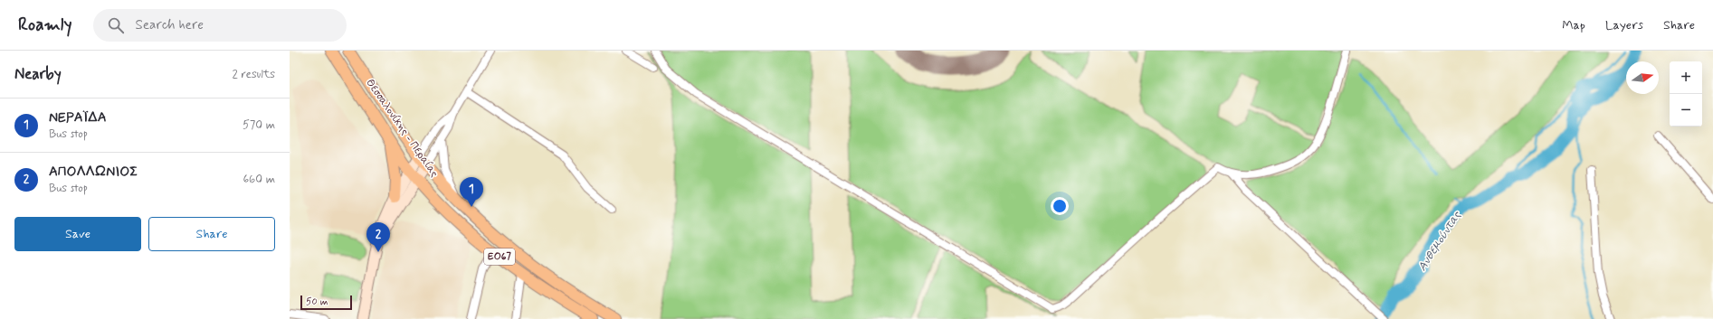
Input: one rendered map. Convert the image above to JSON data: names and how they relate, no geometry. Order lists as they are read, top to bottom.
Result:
{
  "streets": {
    "main road": ["Θεσσαλονίκης - Περαίας", "ΕΟ67"]
  },
  "water": ["Ανθεμούντας"],
  "scale_bar": "50 m",
  "north": "right",
  "page": {
    "header": "Roamly",
    "search": "Search here",
    "nav": ["Map", "Layers", "Share"],
    "heading": ["Nearby", "2 results"],
    "map_buttons": ["+", "−"],
    "list": [
      {
        "mark": "1",
        "name": "ΝΕΡΑΪΔΑ",
        "note": "Bus stop",
        "value": "570 m"
      },
      {
        "mark": "2",
        "name": "ΑΠΟΛΛΩΝΙΟΣ",
        "note": "Bus stop",
        "value": "660 m"
      }
    ],
    "pins": ["1", "2"],
    "buttons": ["Save", "Share"],
    "scale": "50 m"
  }
}
